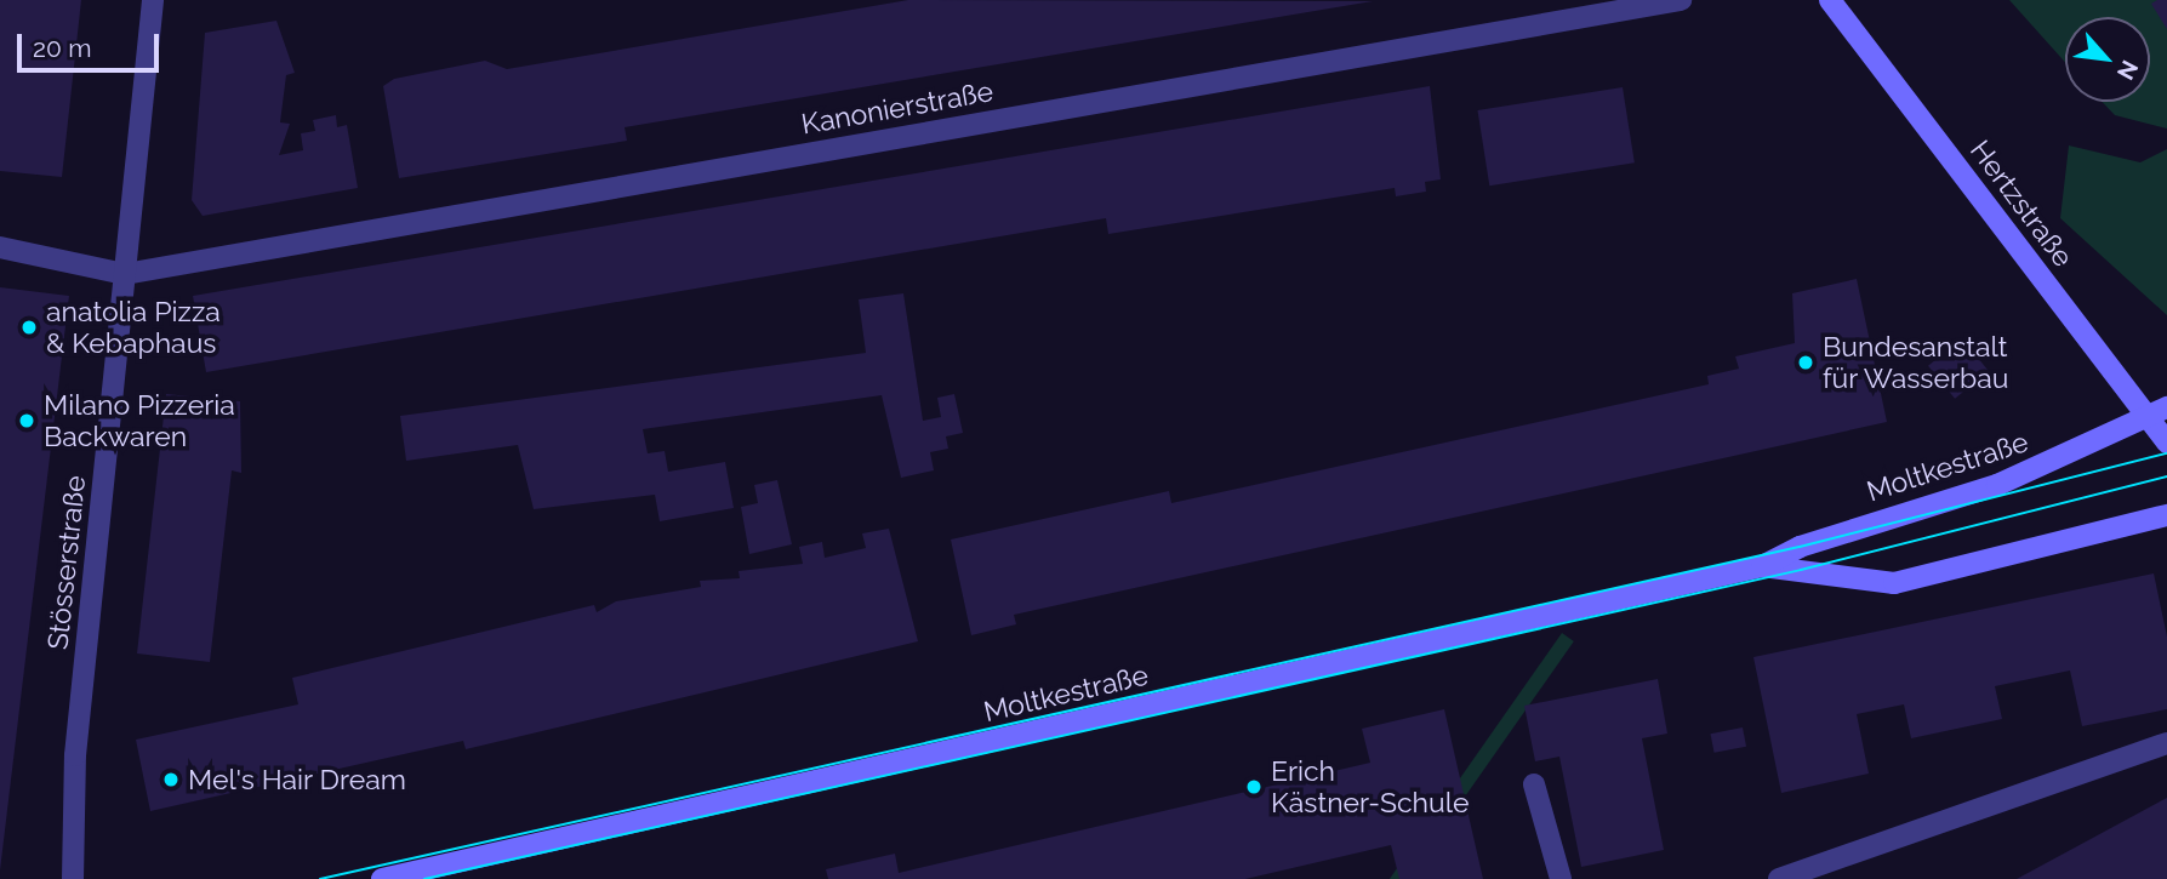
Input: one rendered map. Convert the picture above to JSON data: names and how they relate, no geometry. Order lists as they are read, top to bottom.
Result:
{
  "streets": {
    "main road": ["Hertzstraße", "Moltkestraße"],
    "street": ["Kanonierstraße", "Stösserstraße"]
  },
  "crossings": [
    ["Kanonierstraße", "Stösserstraße"],
    ["Hertzstraße", "Moltkestraße"]
  ],
  "places": [
    "anatolia Pizza & Kebaphaus",
    "Bundesanstalt für Wasserbau",
    "Milano Pizzeria Backwaren",
    "Mel's Hair Dream",
    "Erich Kästner-Schule"
  ],
  "scale_bar": "20 m",
  "north": "bottom right"
}
